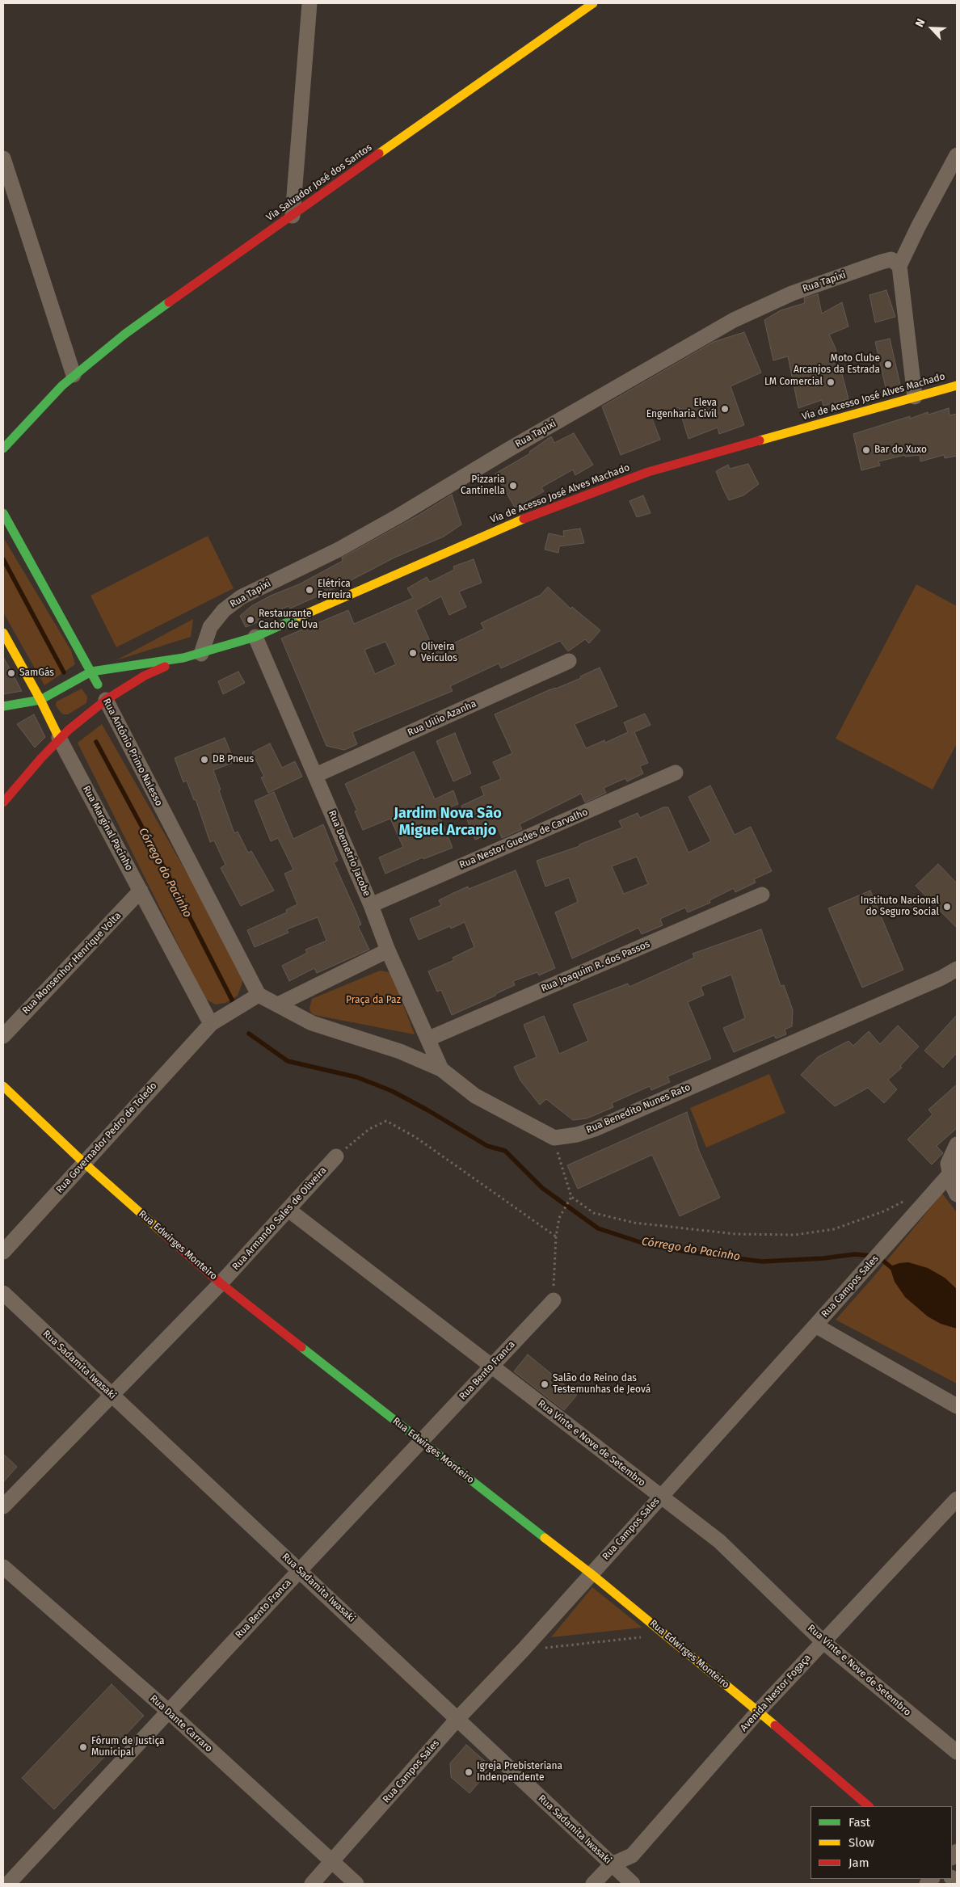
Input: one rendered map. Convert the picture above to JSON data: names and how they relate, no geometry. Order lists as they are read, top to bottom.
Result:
{
  "streets": {
    "street": [
      "Via Salvador José dos Santos",
      "Rua Tapixi",
      "Via de Acesso José Alves Machado",
      "Rua Uílio Azanha",
      "Rua Antônio Primo Nalesso",
      "Rua Marginal Pacinho",
      "Rua Nestor Guedes de Carvalho",
      "Rua Demetrio Jacobe",
      "Rua Monsenhor Henrique Volta",
      "Rua Joaquim R. dos Passos",
      "Rua Benedito Nunes Rato",
      "Rua Governador Pedro de Toledo",
      "Rua Armando Sales de Oliveira",
      "Rua Edwirges Monteiro",
      "Rua Campos Sales",
      "Rua Sadamita Iwasaki",
      "Rua Bento Franca",
      "Rua Vinte e Nove de Setembro",
      "Avenida Nestor Fogaça",
      "Rua Dante Carraro"
    ]
  },
  "crossings": [
    ["Rua Tapixi", "Via de Acesso José Alves Machado"],
    ["Via de Acesso José Alves Machado", "Rua Demetrio Jacobe"],
    ["Rua Uílio Azanha", "Rua Demetrio Jacobe"],
    ["Rua Antônio Primo Nalesso", "Rua Governador Pedro de Toledo"],
    ["Rua Marginal Pacinho", "Rua Monsenhor Henrique Volta"],
    ["Rua Marginal Pacinho", "Rua Governador Pedro de Toledo"],
    ["Rua Nestor Guedes de Carvalho", "Rua Demetrio Jacobe"],
    ["Rua Demetrio Jacobe", "Rua Joaquim R. dos Passos"],
    ["Rua Governador Pedro de Toledo", "Rua Edwirges Monteiro"],
    ["Rua Armando Sales de Oliveira", "Rua Edwirges Monteiro"],
    ["Rua Armando Sales de Oliveira", "Rua Sadamita Iwasaki"],
    ["Rua Armando Sales de Oliveira", "Rua Vinte e Nove de Setembro"],
    ["Rua Edwirges Monteiro", "Rua Campos Sales"],
    ["Rua Edwirges Monteiro", "Rua Bento Franca"],
    ["Rua Edwirges Monteiro", "Avenida Nestor Fogaça"],
    ["Rua Campos Sales", "Rua Sadamita Iwasaki"],
    ["Rua Campos Sales", "Rua Vinte e Nove de Setembro"],
    ["Rua Campos Sales", "Rua Dante Carraro"],
    ["Rua Sadamita Iwasaki", "Rua Bento Franca"],
    ["Rua Sadamita Iwasaki", "Avenida Nestor Fogaça"],
    ["Rua Bento Franca", "Rua Vinte e Nove de Setembro"],
    ["Rua Bento Franca", "Rua Dante Carraro"],
    ["Rua Vinte e Nove de Setembro", "Avenida Nestor Fogaça"]
  ],
  "districts": ["Jardim Nova São Miguel Arcanjo"],
  "water": ["Córrego do Pacinho"],
  "parks": ["Praça da Paz"],
  "places": [
    "Moto Clube Arcanjos da Estrada",
    "LM Comercial",
    "Eleva Engenharia Civíl",
    "Bar do Xuxo",
    "Pizzaria Cantinella",
    "Elétrica Ferreira",
    "Restaurante Cacho de Uva",
    "Oliveira Veículos",
    "SamGás",
    "DB Pneus",
    "Instituto Nacional do Seguro Social",
    "Salão do Reino das Testemunhas de Jeová",
    "Fórum de Justiça Municipal",
    "Igreja Prebisteriana Indenpendente"
  ],
  "legend": ["Fast", "Slow", "Jam"],
  "north": "top left"
}
